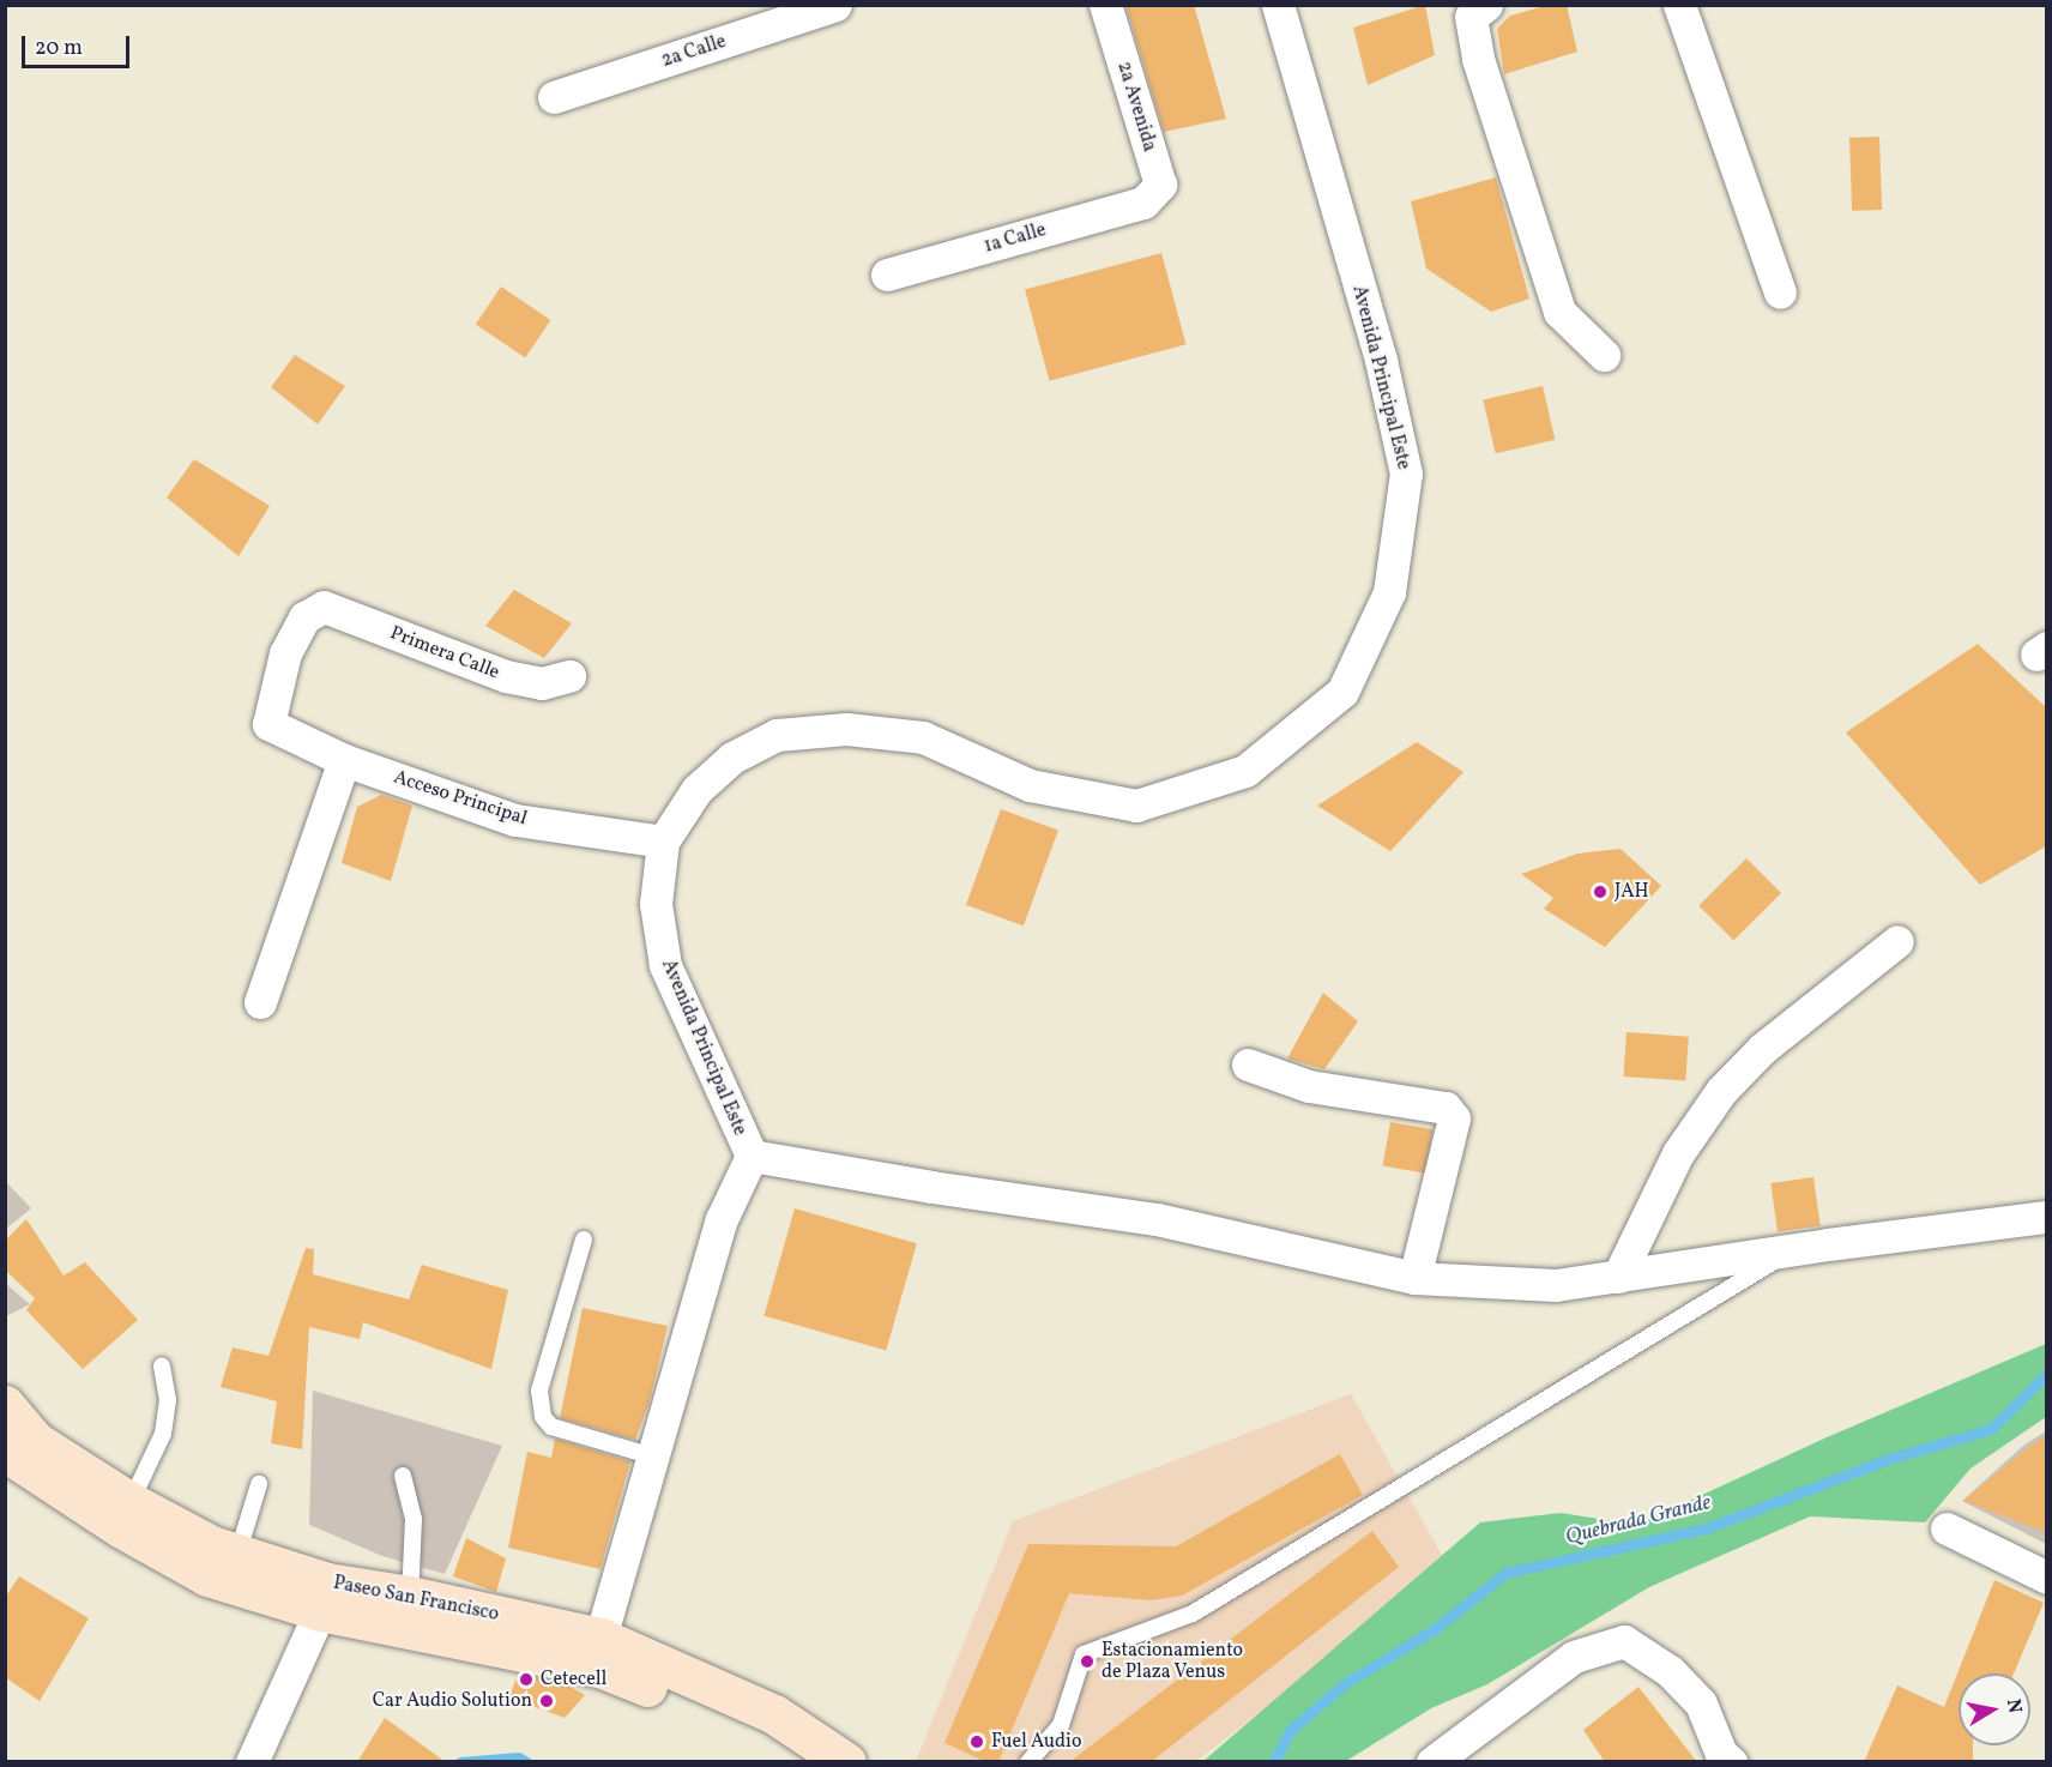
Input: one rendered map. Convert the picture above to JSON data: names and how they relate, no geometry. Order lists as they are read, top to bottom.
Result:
{
  "streets": {
    "street": [
      "2a Calle",
      "2a Avenida",
      "1a Calle",
      "Avenida Principal Este",
      "Primera Calle",
      "Acceso Principal",
      "Paseo San Francisco"
    ]
  },
  "crossings": [
    ["2a Avenida", "1a Calle"],
    ["Avenida Principal Este", "Acceso Principal"],
    ["Avenida Principal Este", "Paseo San Francisco"],
    ["Primera Calle", "Acceso Principal"]
  ],
  "water": ["Quebrada Grande"],
  "places": [
    "JAH",
    "Estacionamiento de Plaza Venus",
    "Cetecell",
    "Car Audio Solution",
    "Fuel Audio"
  ],
  "scale_bar": "20 m",
  "north": "right"
}
